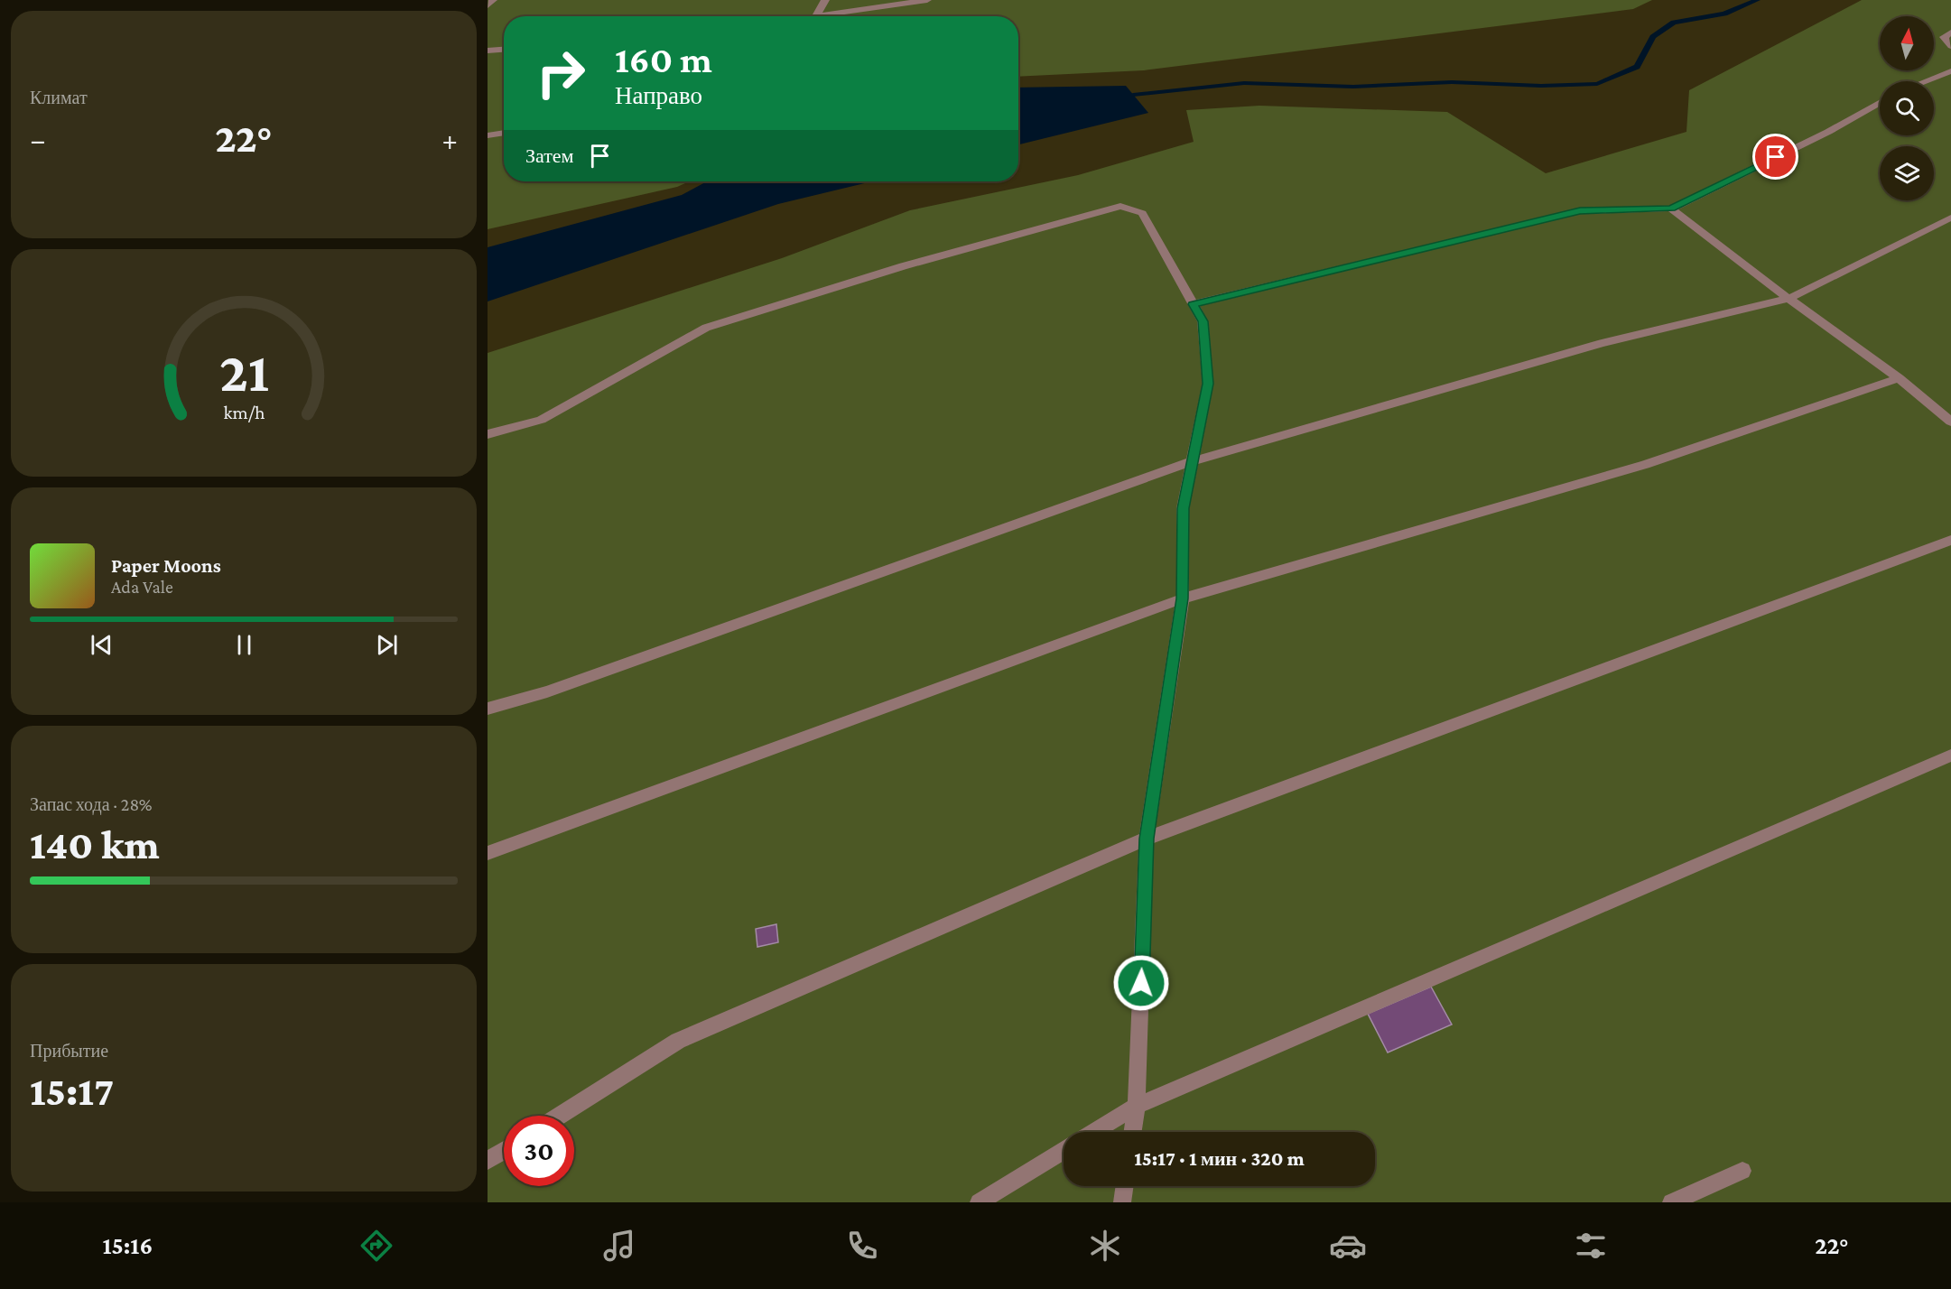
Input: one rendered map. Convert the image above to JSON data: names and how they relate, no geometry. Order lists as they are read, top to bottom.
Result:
{
  "north": "top",
  "page": {
    "tile": [
      "Климат",
      ["Запас хода · 28%", "140 km"],
      ["Прибытие", "15:17"]
    ],
    "turn": ["160 m", "Направо"],
    "heat": ["−", "22°", "+"],
    "then": "Затем",
    "song": ["Paper Moons", "Ada Vale"],
    "limit": "30",
    "trip": "15:17 · 1 мин · 320 m",
    "tabs": ["15:16", "22°"],
    "gauge": ["21", "km/h"]
  }
}
